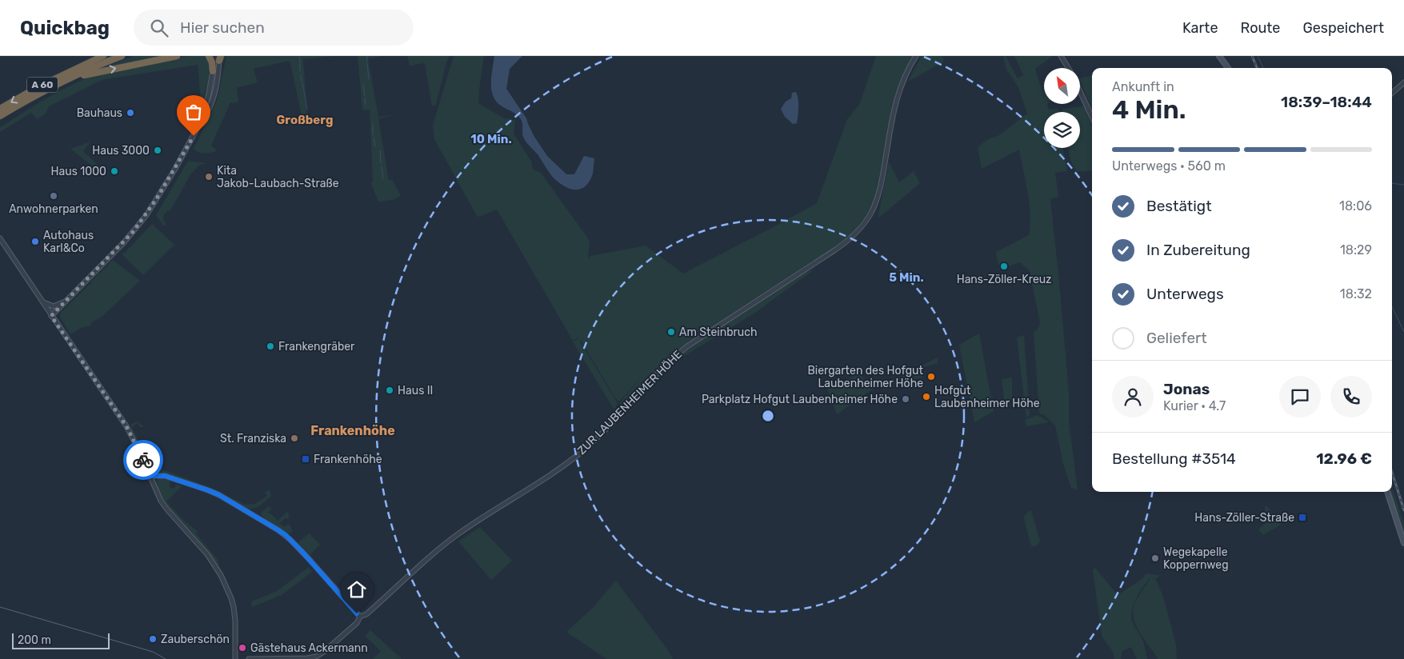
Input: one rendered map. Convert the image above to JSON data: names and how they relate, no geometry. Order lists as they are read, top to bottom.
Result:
{
  "streets": {
    "highway": ["A 60"],
    "street": ["ZUR LAUBENHEIMER HÖHE"]
  },
  "districts": ["Großberg", "Frankenhöhe"],
  "places": {
    "other": [
      "Bauhaus",
      "Haus 3000",
      "Haus 1000",
      "Kita Jakob-Laubach-Straße",
      "Anwohnerparken",
      "Autohaus Karl&Co",
      "Hans-Zöller-Kreuz",
      "Am Steinbruch",
      "Frankengräber",
      "Biergarten des Hofgut Laubenheimer Höhe",
      "Haus II",
      "Hofgut Laubenheimer Höhe",
      "Parkplatz Hofgut Laubenheimer Höhe",
      "St. Franziska",
      "Wegekapelle Koppernweg",
      "Zauberschön",
      "Gästehaus Ackermann"
    ],
    "transit": ["Frankenhöhe", "Hans-Zöller-Straße"]
  },
  "scale_bar": "200 m",
  "north": "top left",
  "page": {
    "header": "Quickbag",
    "search": "Hier suchen",
    "nav": ["Karte", "Route", "Gespeichert"],
    "heading": ["4 Min.", "Ankunft in", "18:39–18:44"],
    "panel": [
      "Jonas",
      "Kurier · 4.7",
      "Bestellung #3514",
      "12.96 €"
    ],
    "bar": "Unterwegs · 560 m",
    "list": [
      ["Bestätigt", "18:06"],
      ["In Zubereitung", "18:29"],
      ["Unterwegs", "18:32"],
      "Geliefert"
    ],
    "scale": "200 m"
  },
  "rings": ["10 Min.", "5 Min."]
}
